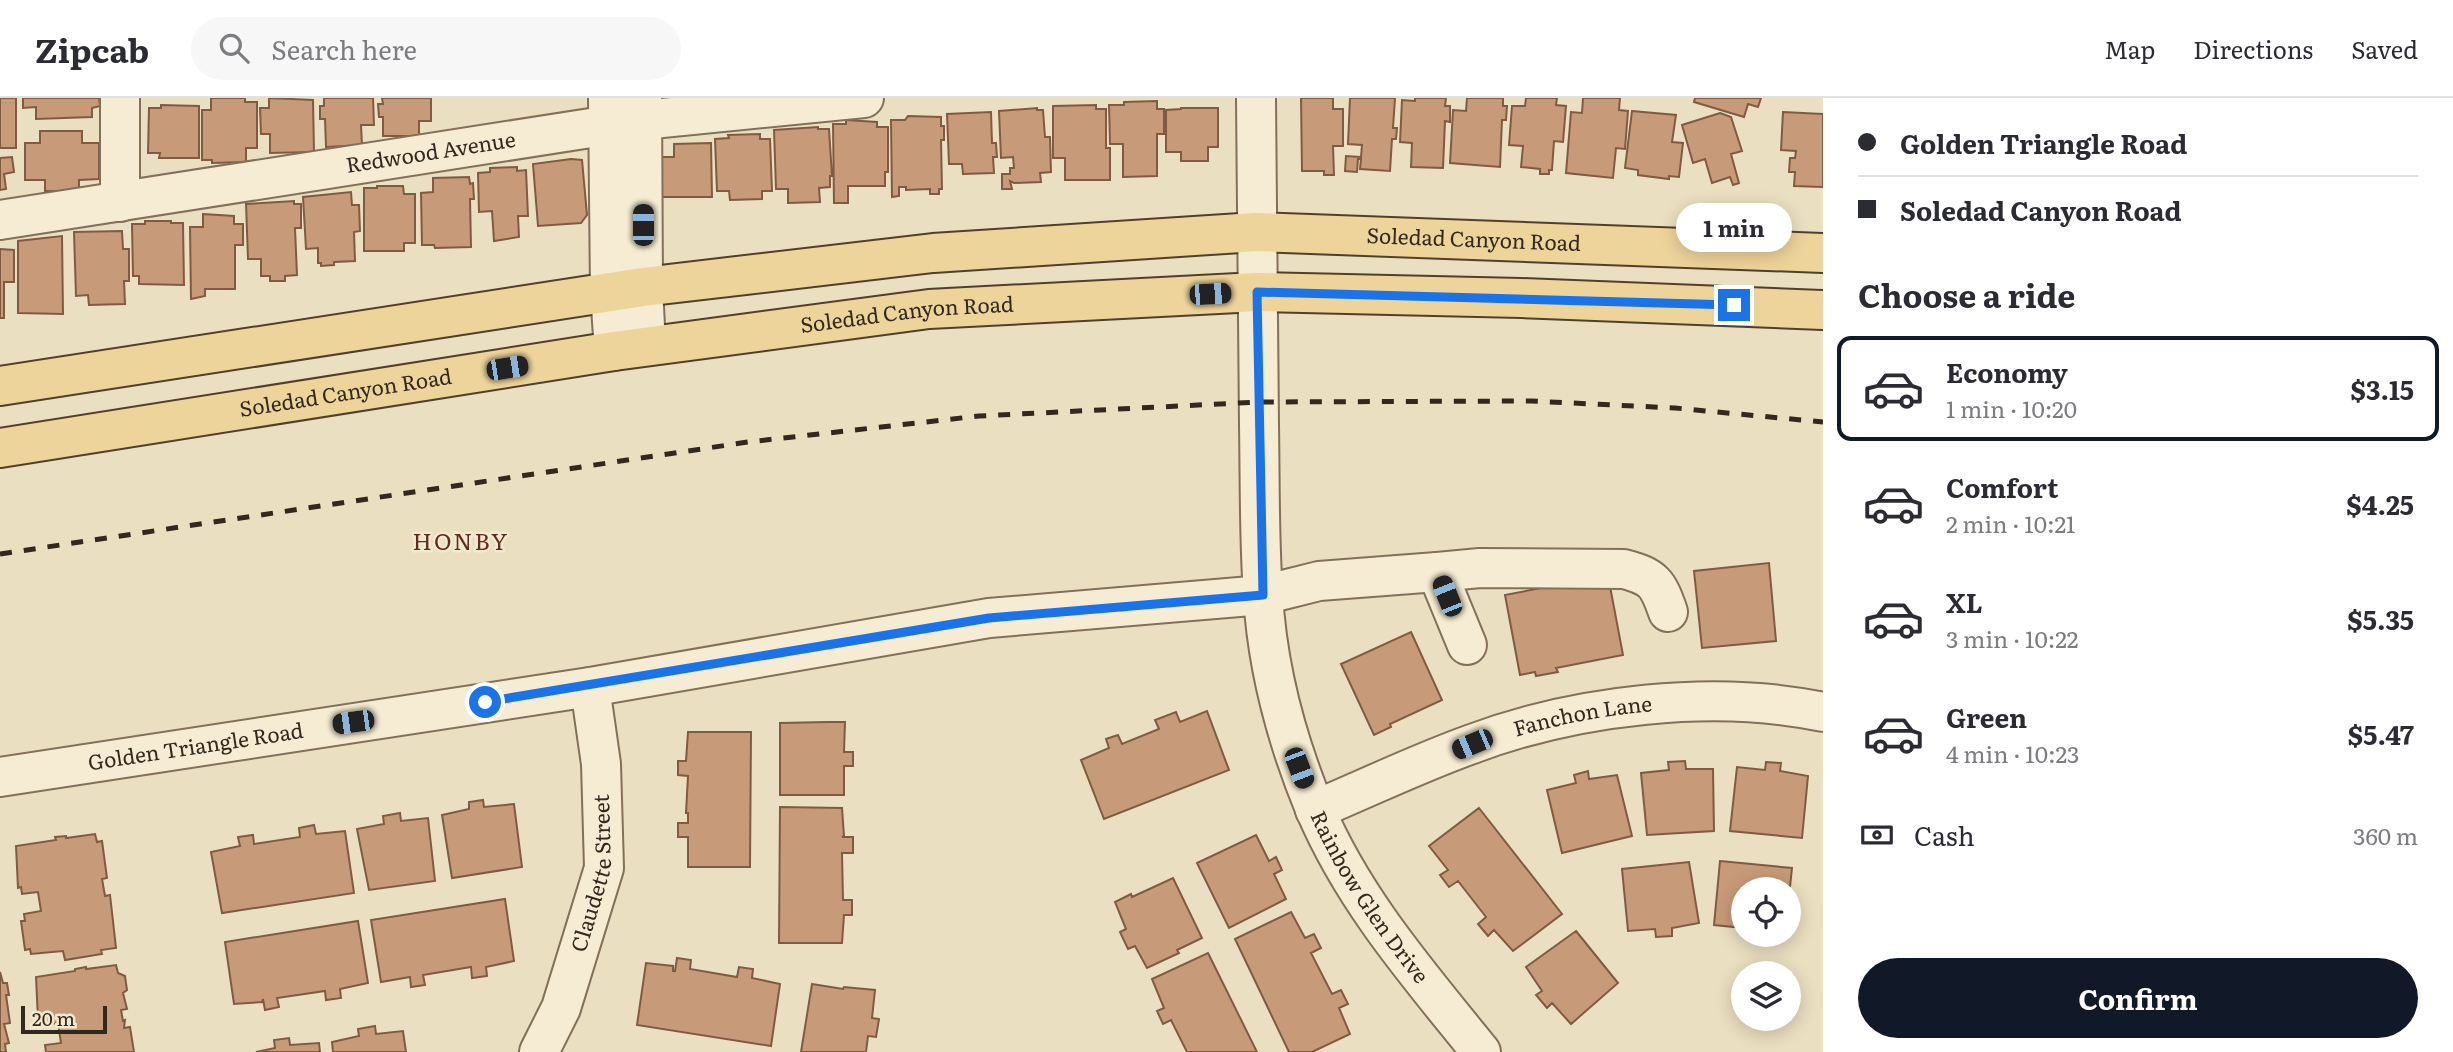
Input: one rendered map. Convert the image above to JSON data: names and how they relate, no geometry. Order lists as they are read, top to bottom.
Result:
{
  "streets": {
    "main road": ["Soledad Canyon Road"],
    "street": [
      "Redwood Avenue",
      "Fanchon Lane",
      "Golden Triangle Road",
      "Claudette Street",
      "Rainbow Glen Drive"
    ]
  },
  "crossings": [
    ["Soledad Canyon Road", "Rainbow Glen Drive"],
    ["Fanchon Lane", "Rainbow Glen Drive"],
    ["Golden Triangle Road", "Claudette Street"],
    ["Golden Triangle Road", "Rainbow Glen Drive"]
  ],
  "districts": ["HONBY"],
  "scale_bar": "20 m",
  "page": {
    "header": "Zipcab",
    "search": "Search here",
    "nav": ["Map", "Directions", "Saved"],
    "banner": ["Golden Triangle Road", "Soledad Canyon Road"],
    "bubble": "1 min",
    "heading": "Choose a ride",
    "list": [
      {
        "name": "Economy",
        "note": "1 min · 10:20",
        "value": "$3.15"
      },
      {
        "name": "Comfort",
        "note": "2 min · 10:21",
        "value": "$4.25"
      },
      {
        "name": "XL",
        "note": "3 min · 10:22",
        "value": "$5.35"
      },
      {
        "name": "Green",
        "note": "4 min · 10:23",
        "value": "$5.47"
      }
    ],
    "pay": ["Cash", "360 m"],
    "buttons": "Confirm",
    "scale": "20 m"
  }
}
